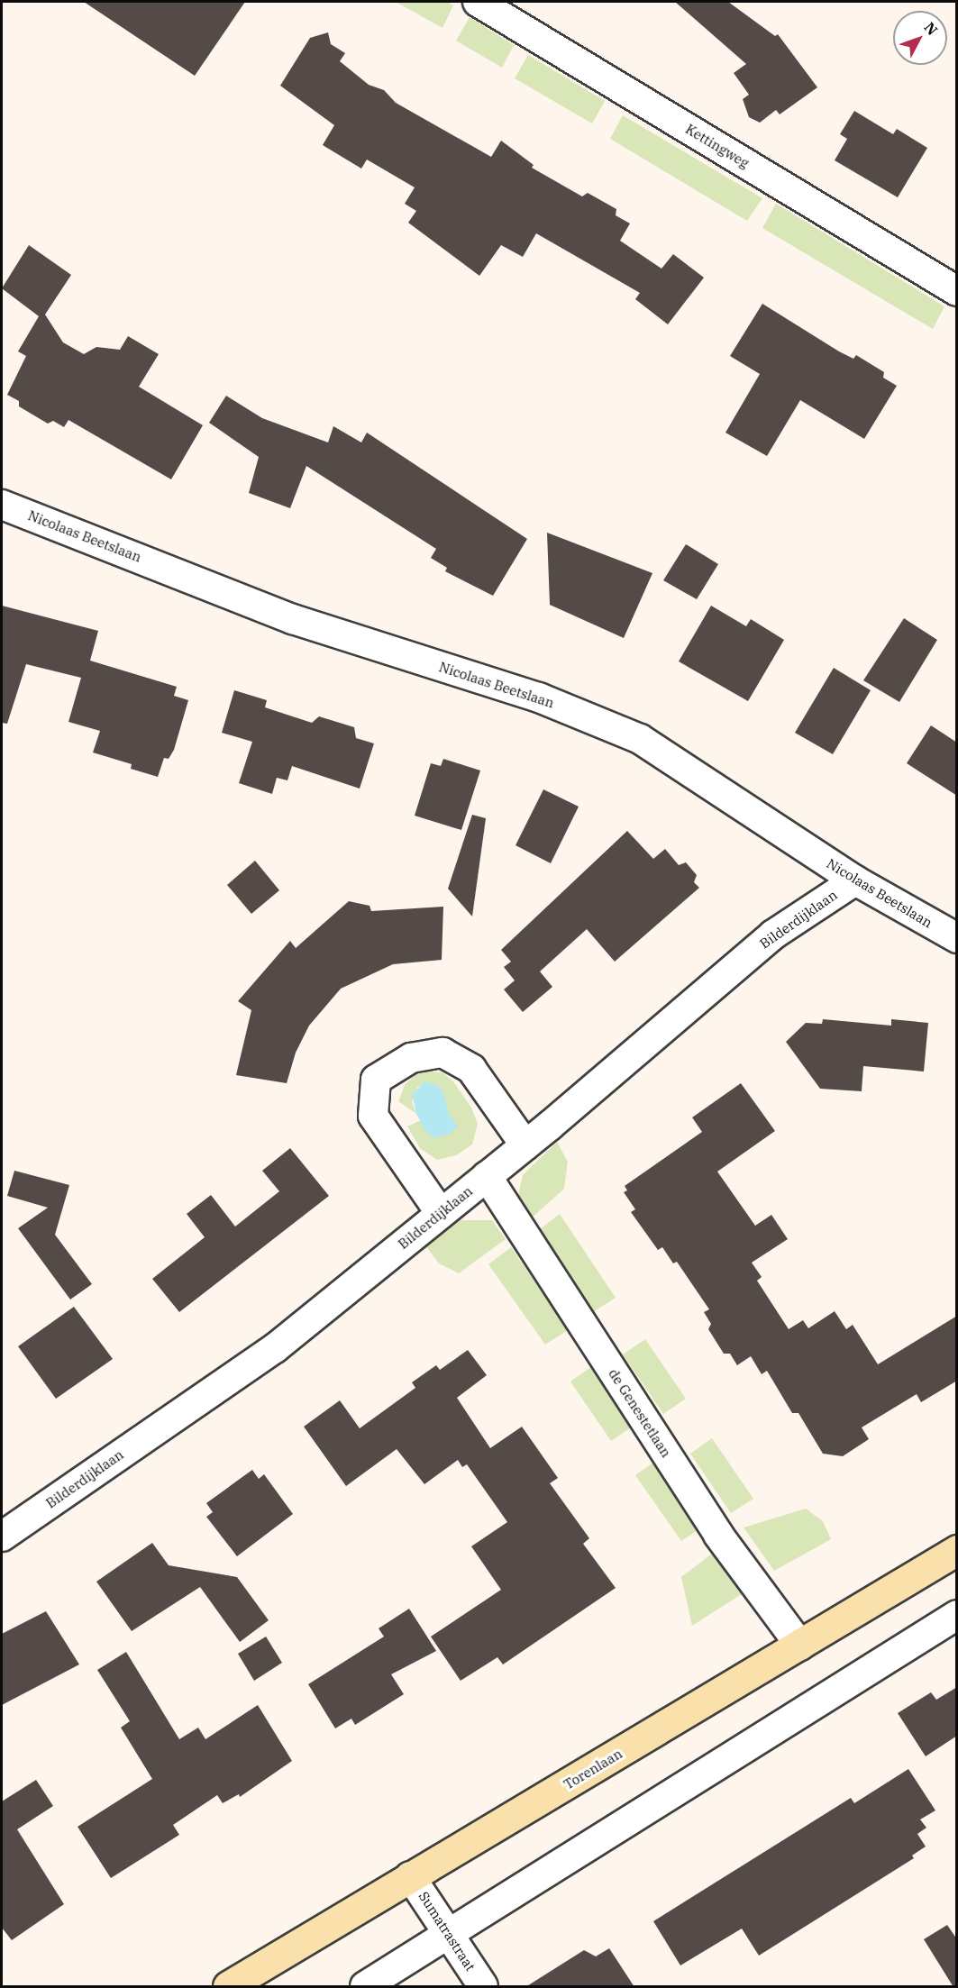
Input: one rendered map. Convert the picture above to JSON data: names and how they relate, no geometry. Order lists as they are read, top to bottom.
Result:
{
  "streets": {
    "main road": ["Torenlaan"],
    "street": [
      "Kettingweg",
      "Nicolaas Beetslaan",
      "Bilderdijklaan",
      "de Genestetlaan",
      "Sumatrastraat"
    ]
  },
  "crossings": [
    ["Nicolaas Beetslaan", "Bilderdijklaan"],
    ["Bilderdijklaan", "de Genestetlaan"],
    ["de Genestetlaan", "Torenlaan"],
    ["Torenlaan", "Sumatrastraat"]
  ],
  "north": "top right"
}
